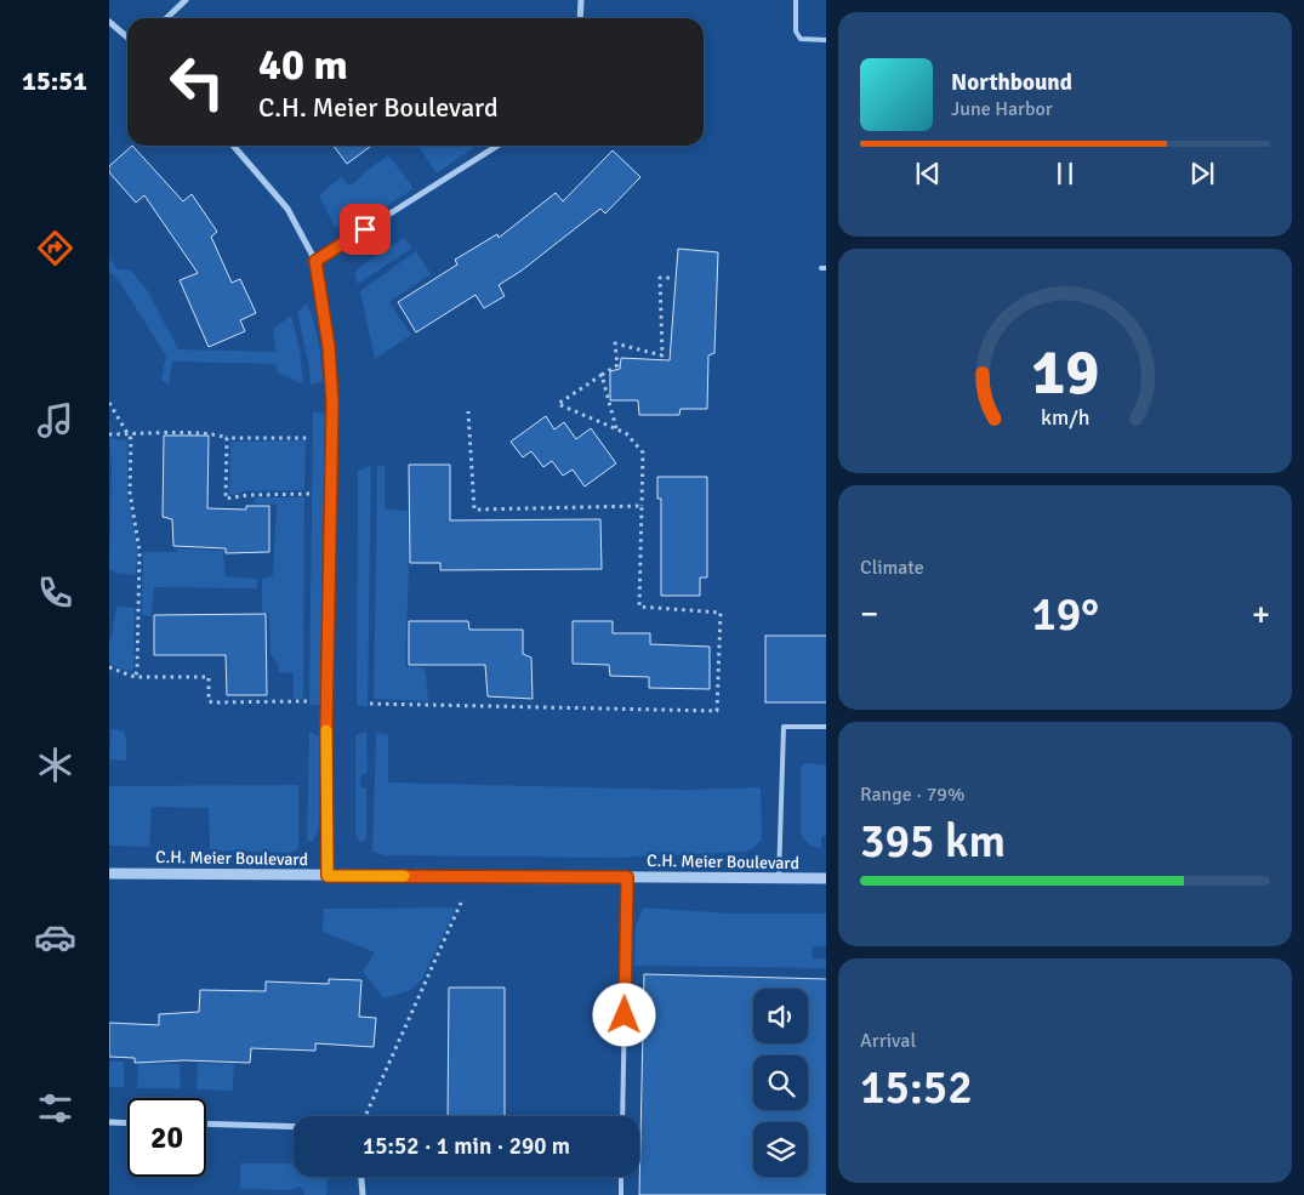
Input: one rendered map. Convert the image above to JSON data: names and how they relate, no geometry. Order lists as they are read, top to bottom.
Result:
{
  "streets": {
    "street": ["C.H. Meier Boulevard"]
  },
  "page": {
    "tabs": "15:51",
    "turn": ["40 m", "C.H. Meier Boulevard"],
    "song": ["Northbound", "June Harbor"],
    "tile": [
      "Climate",
      ["Range · 79%", "395 km"],
      ["Arrival", "15:52"]
    ],
    "heat": ["−", "19°", "+"],
    "limit": "20",
    "trip": "15:52 · 1 min · 290 m",
    "gauge": ["19", "km/h"]
  }
}
